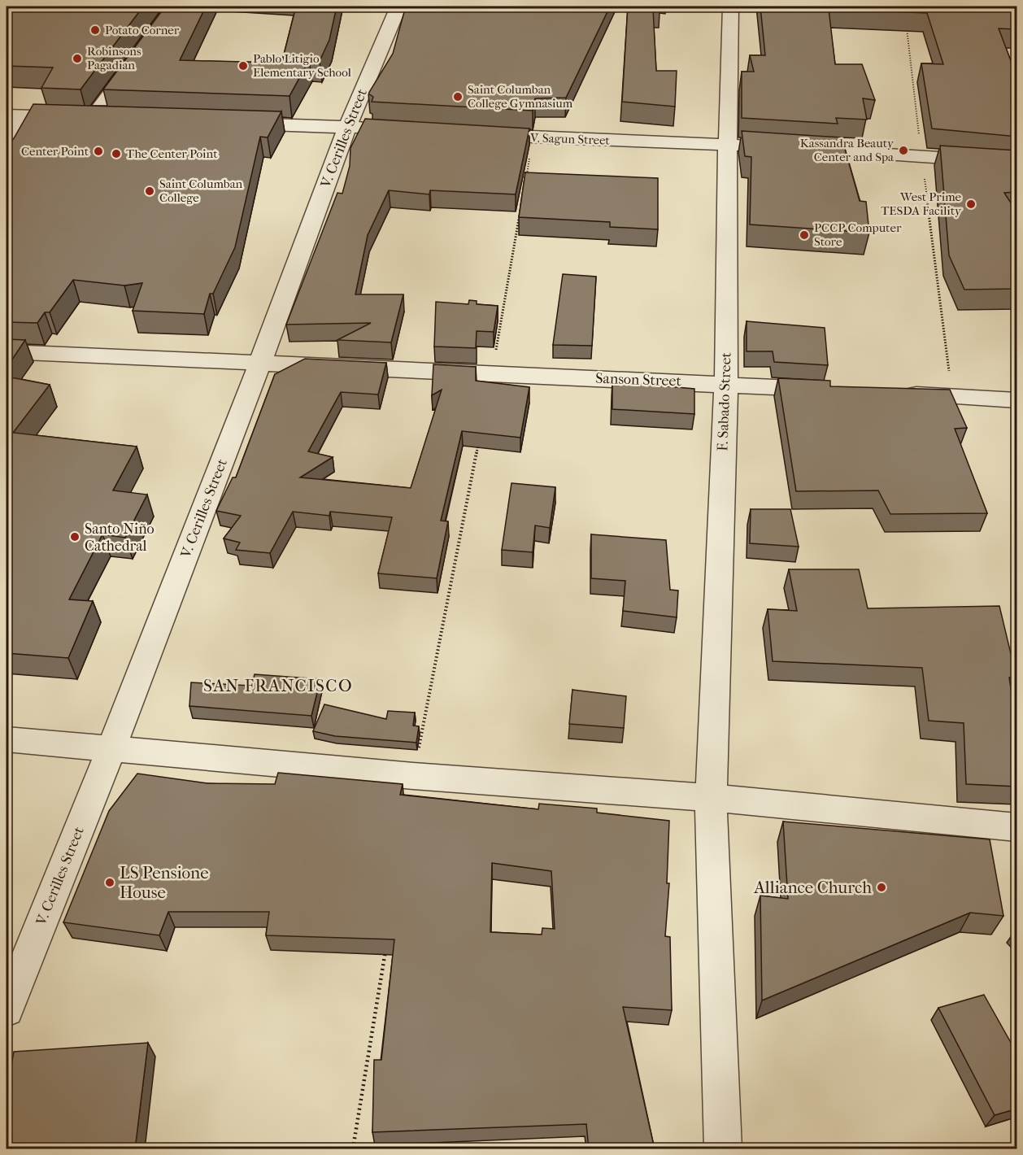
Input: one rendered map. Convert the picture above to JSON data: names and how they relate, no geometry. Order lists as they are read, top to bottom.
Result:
{
  "streets": {
    "street": [
      "V. Cerilles Street",
      "V. Sagun Street",
      "Sanson Street",
      "F. Sabado Street"
    ]
  },
  "crossings": [
    ["V. Cerilles Street", "Sanson Street"],
    ["V. Sagun Street", "F. Sabado Street"],
    ["Sanson Street", "F. Sabado Street"]
  ],
  "districts": ["SAN FRANCISCO"],
  "places": [
    "Potato Corner",
    "Robinsons Pagadian",
    "Pablo Litigio Elementary School",
    "Saint Columban College Gymnasium",
    "Kassandra Beauty Center and Spa",
    "Center Point",
    "The Center Point",
    "Saint Columban College",
    "West Prime TESDA Facility",
    "PCCP Computer Store",
    "Santo Niño Cathedral",
    "LS Pensione House",
    "Alliance Church"
  ]
}
